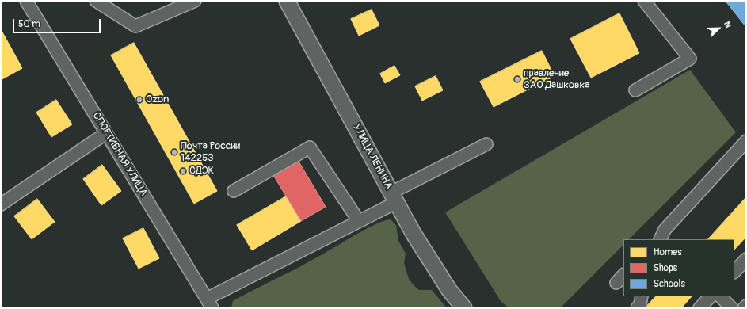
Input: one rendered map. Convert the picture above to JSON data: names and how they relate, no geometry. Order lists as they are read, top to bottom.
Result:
{
  "streets": {
    "main road": ["УЛИЦА ЛЕНИНА"],
    "street": ["СПОРТИВНАЯ УЛИЦА"]
  },
  "places": [
    "правление ЗАО Дашковка",
    "Ozon",
    "Почта России 142253",
    "СДЭК"
  ],
  "legend": ["Homes", "Shops", "Schools"],
  "scale_bar": "50 m",
  "north": "top right"
}
